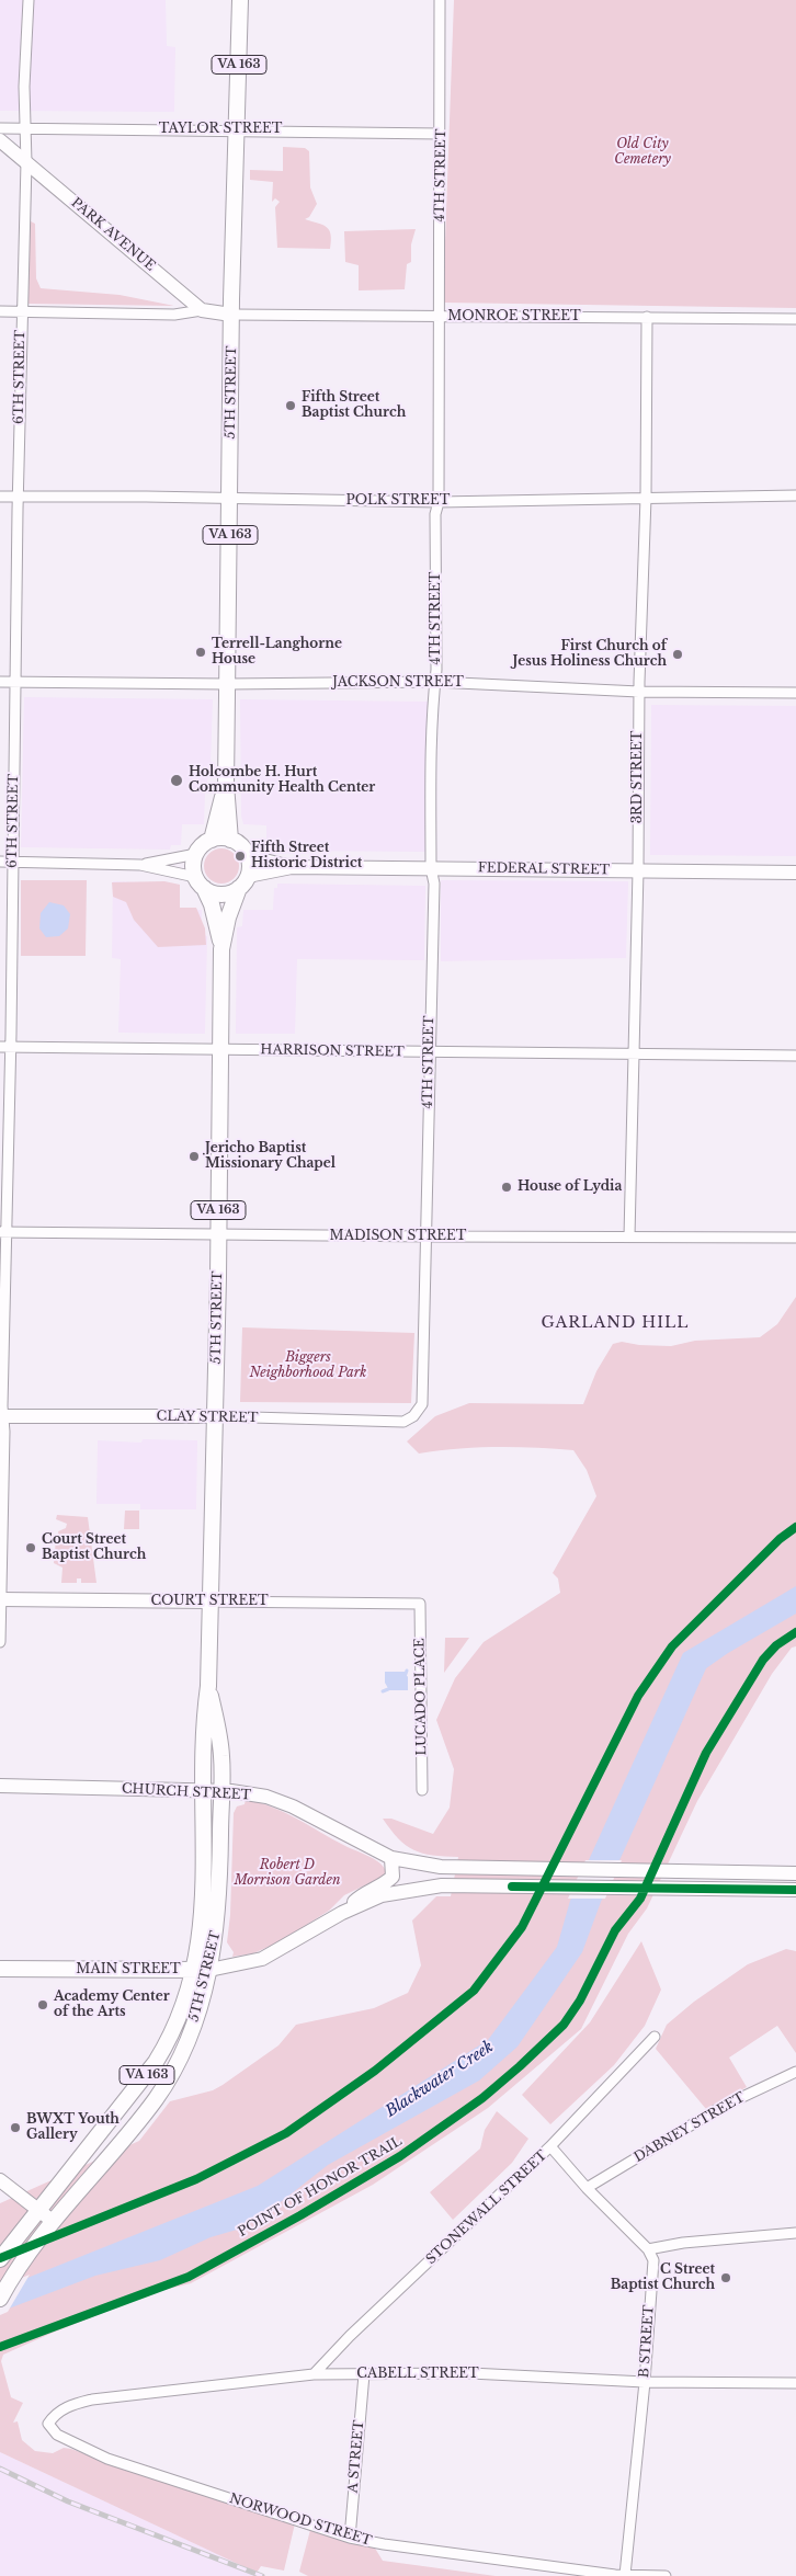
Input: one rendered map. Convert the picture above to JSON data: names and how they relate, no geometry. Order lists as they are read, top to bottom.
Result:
{
  "streets": {
    "main road": [
      "VA 163",
      "PARK AVENUE",
      "5TH STREET",
      "FEDERAL STREET",
      "CLAY STREET",
      "COURT STREET",
      "CHURCH STREET",
      "MAIN STREET"
    ],
    "street": [
      "TAYLOR STREET",
      "4TH STREET",
      "MONROE STREET",
      "6TH STREET",
      "POLK STREET",
      "JACKSON STREET",
      "3RD STREET",
      "HARRISON STREET",
      "MADISON STREET",
      "LUCADO PLACE",
      "DABNEY STREET",
      "STONEWALL STREET",
      "B STREET",
      "CABELL STREET",
      "A STREET",
      "NORWOOD STREET"
    ],
    "cycle path": ["POINT OF HONOR TRAIL"]
  },
  "crossings": [
    ["TAYLOR STREET", "4TH STREET"],
    ["TAYLOR STREET", "6TH STREET"],
    ["TAYLOR STREET", "5TH STREET"],
    ["4TH STREET", "MONROE STREET"],
    ["4TH STREET", "POLK STREET"],
    ["4TH STREET", "JACKSON STREET"],
    ["4TH STREET", "FEDERAL STREET"],
    ["4TH STREET", "HARRISON STREET"],
    ["4TH STREET", "MADISON STREET"],
    ["4TH STREET", "CLAY STREET"],
    ["PARK AVENUE", "MONROE STREET"],
    ["PARK AVENUE", "6TH STREET"],
    ["PARK AVENUE", "5TH STREET"],
    ["MONROE STREET", "5TH STREET"],
    ["MONROE STREET", "3RD STREET"],
    ["6TH STREET", "POLK STREET"],
    ["6TH STREET", "JACKSON STREET"],
    ["6TH STREET", "HARRISON STREET"],
    ["6TH STREET", "MADISON STREET"],
    ["6TH STREET", "CLAY STREET"],
    ["6TH STREET", "COURT STREET"],
    ["5TH STREET", "POLK STREET"],
    ["5TH STREET", "JACKSON STREET"],
    ["5TH STREET", "FEDERAL STREET"],
    ["5TH STREET", "HARRISON STREET"],
    ["5TH STREET", "MADISON STREET"],
    ["5TH STREET", "CLAY STREET"],
    ["5TH STREET", "COURT STREET"],
    ["5TH STREET", "CHURCH STREET"],
    ["5TH STREET", "MAIN STREET"],
    ["POLK STREET", "3RD STREET"],
    ["JACKSON STREET", "3RD STREET"],
    ["3RD STREET", "FEDERAL STREET"],
    ["3RD STREET", "HARRISON STREET"],
    ["3RD STREET", "MADISON STREET"],
    ["MADISON STREET", "CLAY STREET"],
    ["COURT STREET", "LUCADO PLACE"],
    ["STONEWALL STREET", "CABELL STREET"],
    ["B STREET", "CABELL STREET"],
    ["B STREET", "NORWOOD STREET"],
    ["CABELL STREET", "A STREET"],
    ["CABELL STREET", "NORWOOD STREET"],
    ["A STREET", "NORWOOD STREET"]
  ],
  "districts": ["GARLAND HILL"],
  "water": ["Blackwater Creek"],
  "parks": ["Old City Cemetery", "Biggers Neighborhood Park", "Robert D Morrison Garden"],
  "places": [
    "Fifth Street Baptist Church",
    "Terrell-Langhorne House",
    "First Church of Jesus Holiness Church",
    "Holcombe H. Hurt Community Health Center",
    "Fifth Street Historic District",
    "Jericho Baptist Missionary Chapel",
    "House of Lydia",
    "Court Street Baptist Church",
    "Academy Center of the Arts",
    "BWXT Youth Gallery",
    "C Street Baptist Church"
  ]
}
